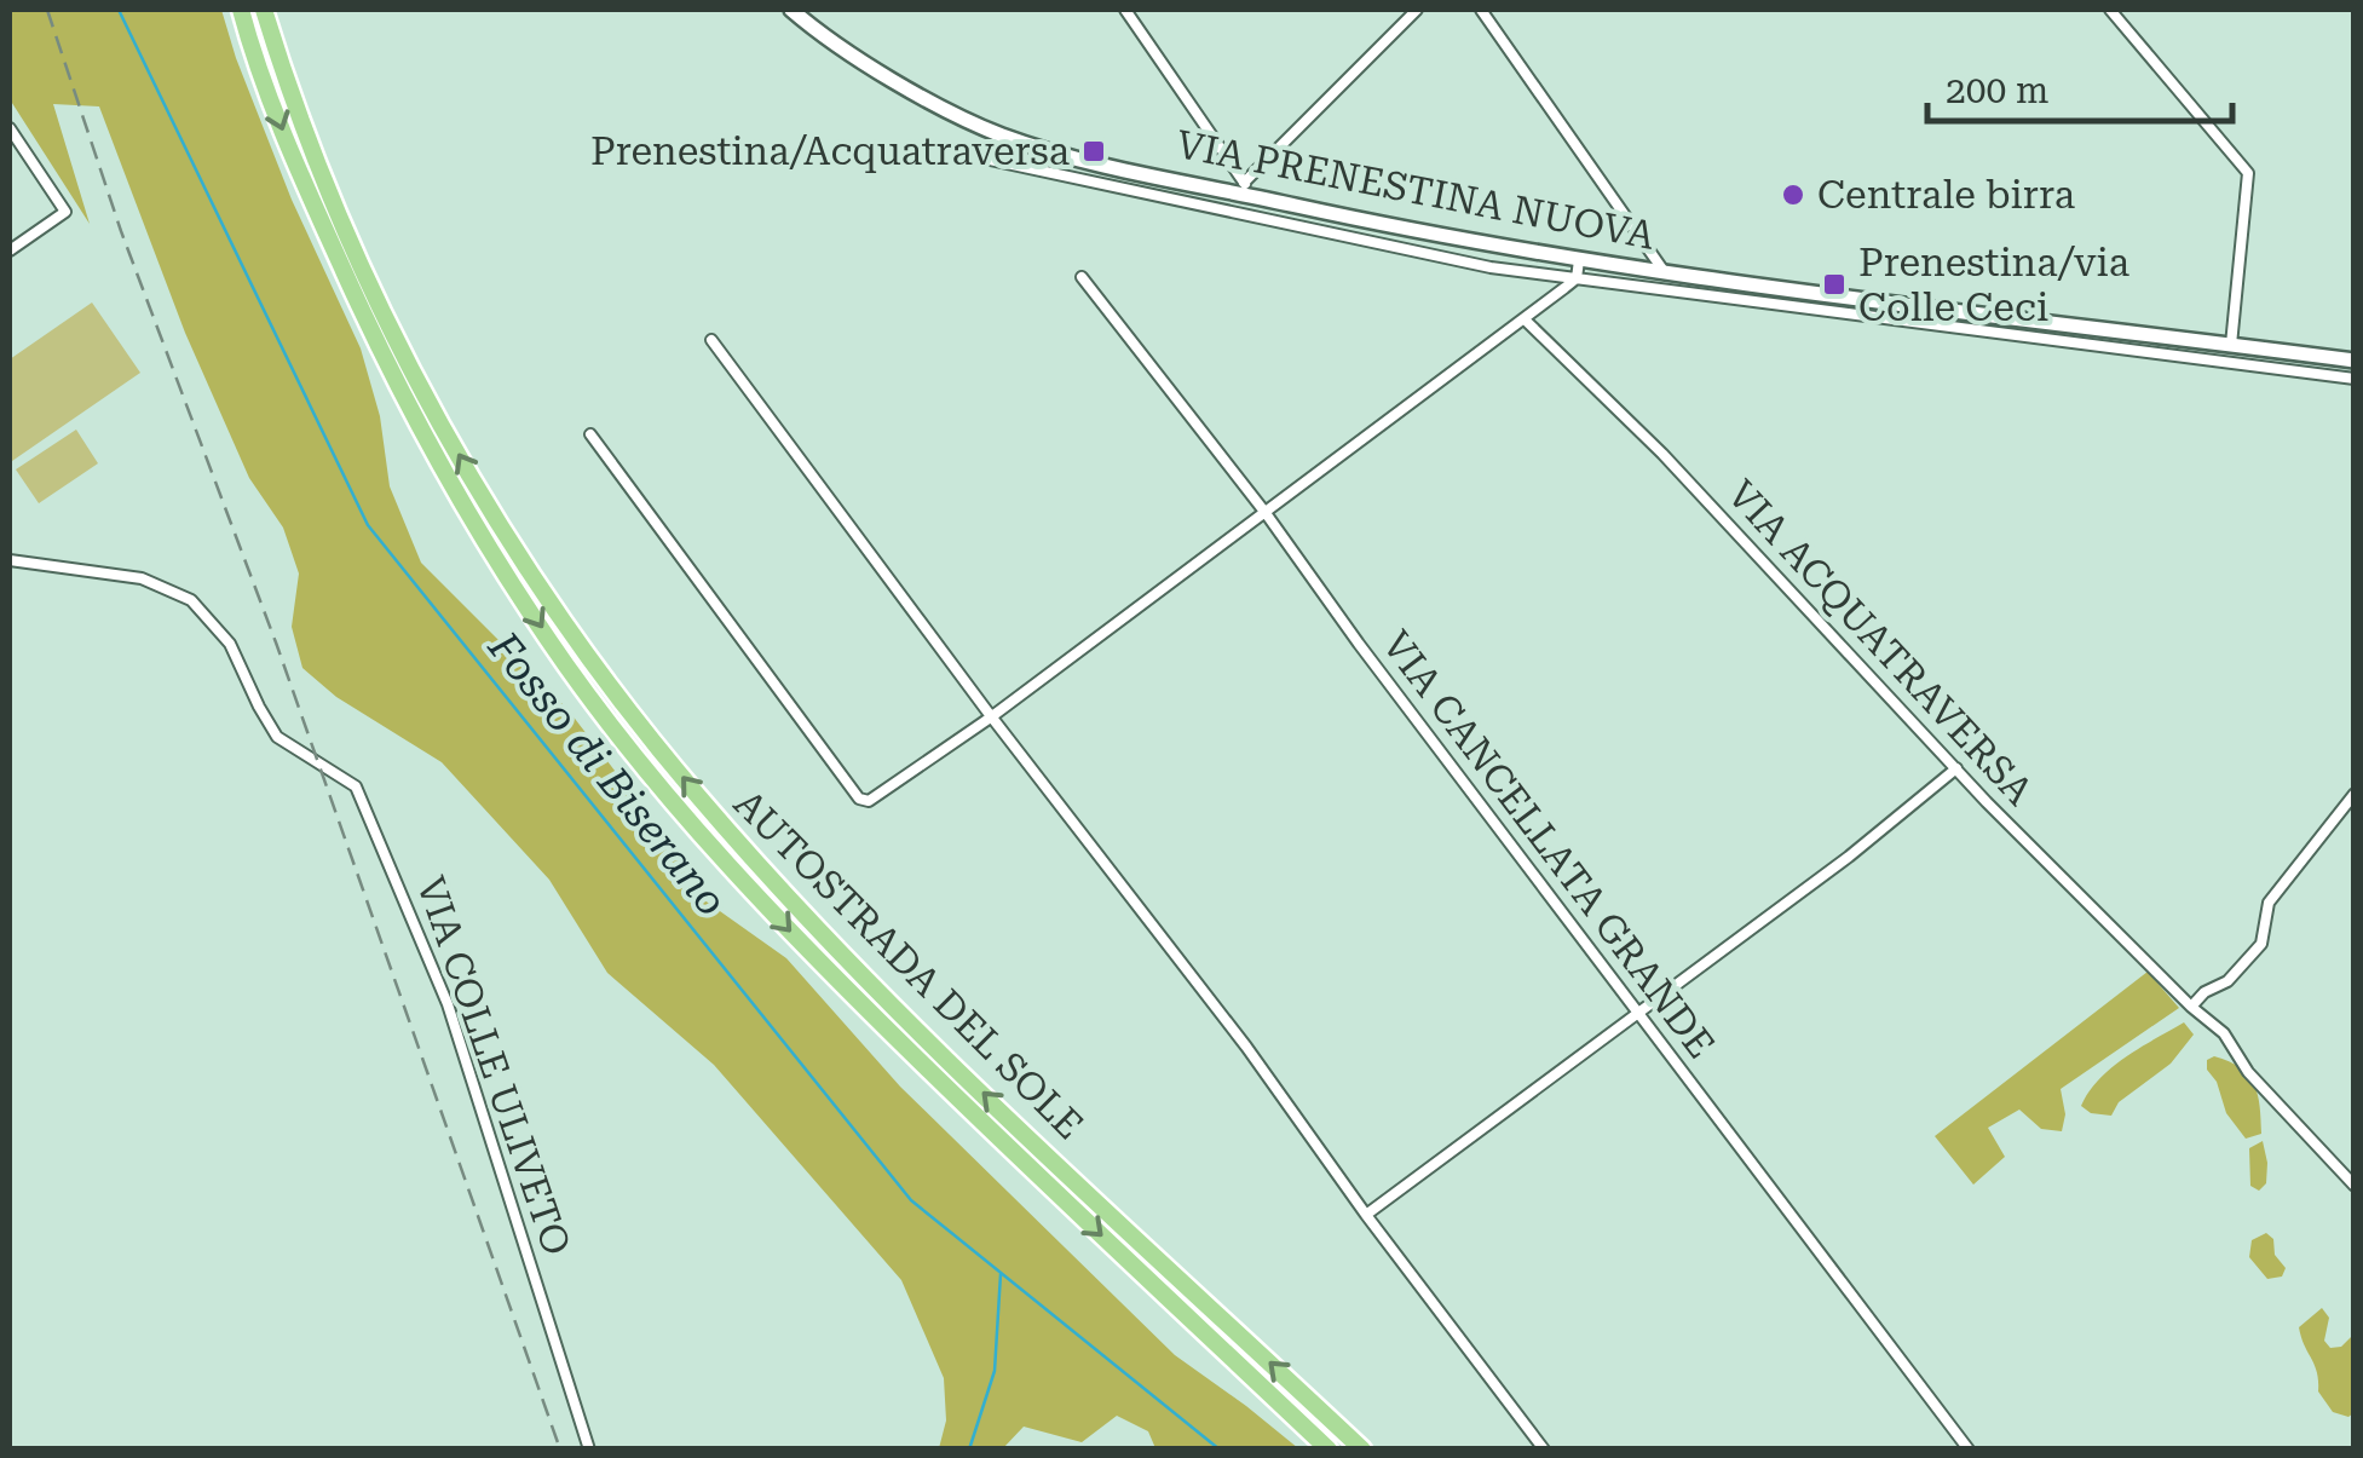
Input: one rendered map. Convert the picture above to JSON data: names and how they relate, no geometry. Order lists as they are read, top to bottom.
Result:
{
  "streets": {
    "highway": ["AUTOSTRADA DEL SOLE"],
    "main road": ["VIA PRENESTINA NUOVA"],
    "street": ["VIA ACQUATRAVERSA", "VIA CANCELLATA GRANDE", "VIA COLLE ULIVETO"]
  },
  "water": ["Fosso di Biserano"],
  "places": {
    "transit": ["Prenestina/Acquatraversa", "Prenestina/via Colle Ceci"],
    "other": ["Centrale birra"]
  },
  "scale_bar": "200 m"
}
